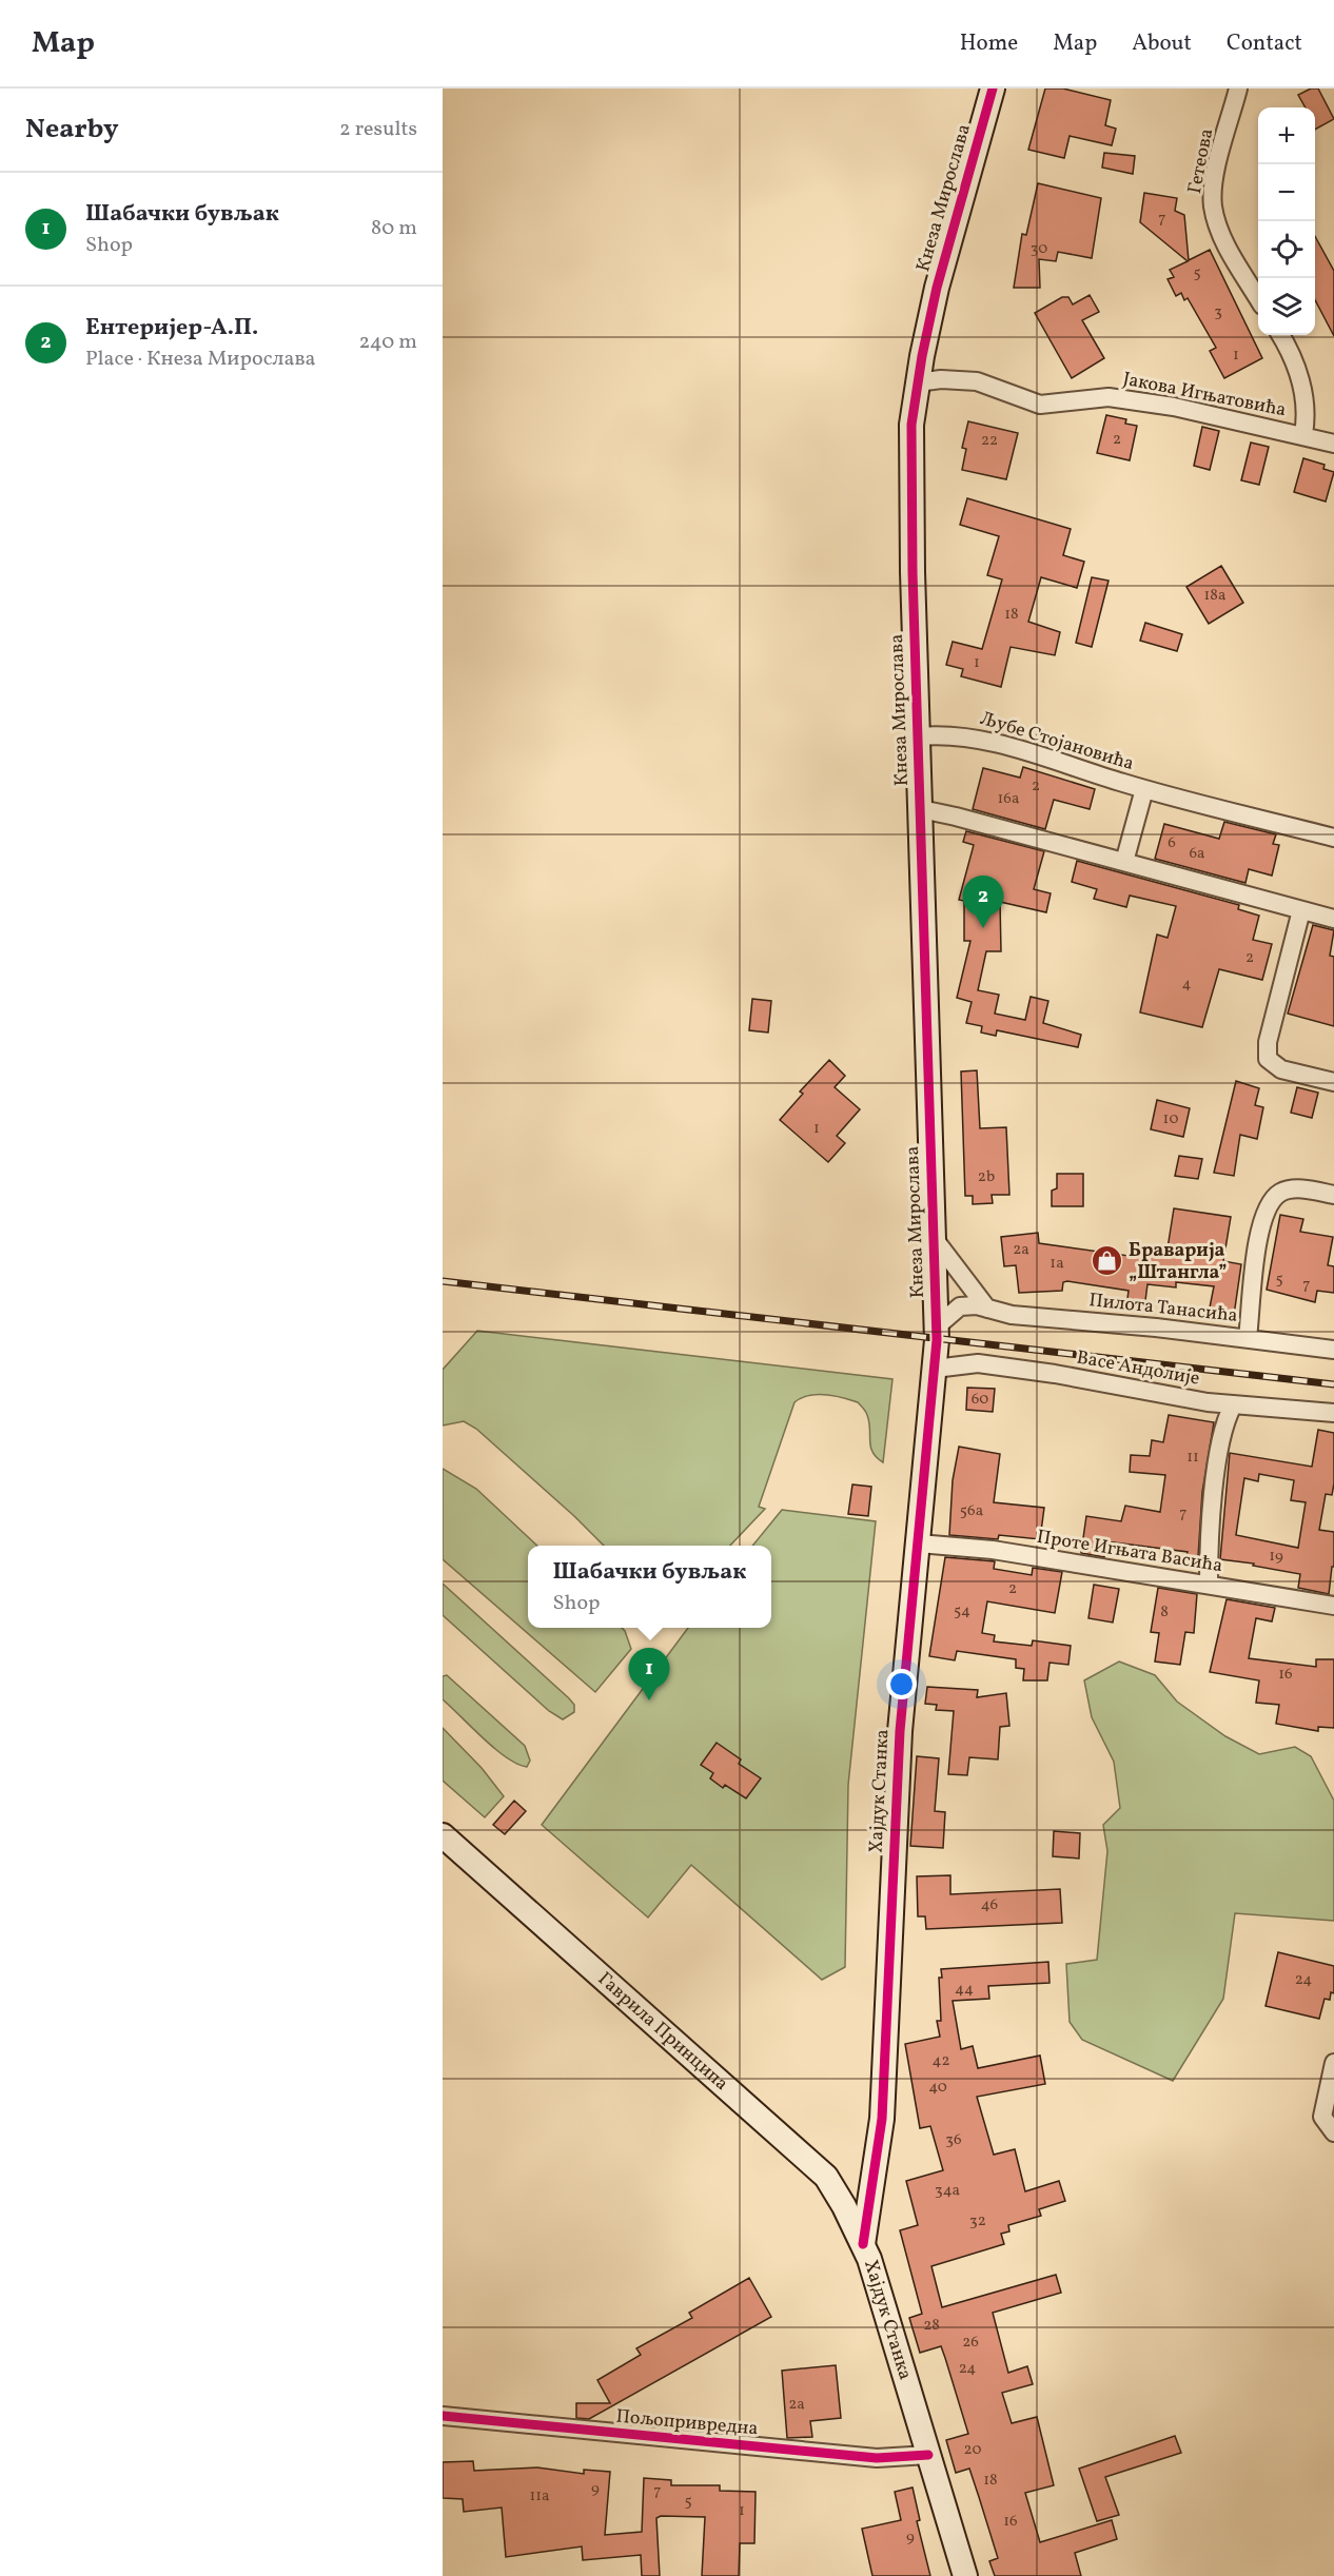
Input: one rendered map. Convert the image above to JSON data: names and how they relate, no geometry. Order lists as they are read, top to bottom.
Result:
{
  "streets": {
    "street": [
      "Гетеова",
      "Кнеза Мирослава",
      "Јакова Игњатовића",
      "Љубе Стојановића",
      "Пилота Танасића",
      "Васе Андолије",
      "Проте Игњата Васића",
      "Хајдук Станка",
      "Гаврила Принципа",
      "Пољопривредна"
    ]
  },
  "crossings": [
    ["Кнеза Мирослава", "Јакова Игњатовића"],
    ["Кнеза Мирослава", "Љубе Стојановића"],
    ["Кнеза Мирослава", "Пилота Танасића"],
    ["Кнеза Мирослава", "Хајдук Станка"],
    ["Пилота Танасића", "Хајдук Станка"],
    ["Васе Андолије", "Хајдук Станка"],
    ["Проте Игњата Васића", "Хајдук Станка"],
    ["Хајдук Станка", "Гаврила Принципа"],
    ["Хајдук Станка", "Пољопривредна"]
  ],
  "places": {
    "shop": ["Браварија „Штангла”"]
  },
  "house_numbers": [
    "7",
    "30",
    "5",
    "3",
    "1",
    "2",
    "22",
    "18a",
    "18",
    "1",
    "2",
    "16a",
    "6",
    "6a",
    "2",
    "4",
    "10",
    "1",
    "2b",
    "2a",
    "1a",
    "5",
    "7",
    "60",
    "11",
    "56a",
    "7",
    "19",
    "2",
    "54",
    "8",
    "16",
    "46",
    "24",
    "44",
    "42",
    "40",
    "36",
    "34a",
    "32",
    "28",
    "26",
    "24",
    "2a",
    "20",
    "18",
    "9",
    "7",
    "11a",
    "5",
    "1",
    "16",
    "9"
  ],
  "page": {
    "header": "Map",
    "nav": [
      "Home",
      "Map",
      "About",
      "Contact"
    ],
    "heading": ["Nearby", "2 results"],
    "map_buttons": ["+", "−"],
    "list": [
      {
        "mark": "1",
        "name": "Шабачки бувљак",
        "note": "Shop",
        "value": "80 m"
      },
      {
        "mark": "2",
        "name": "Ентеријер-А.П.",
        "note": "Place · Кнеза Мирослава",
        "value": "240 m"
      }
    ],
    "pins": ["2", "1"],
    "popup": ["Шабачки бувљак", "Shop"]
  }
}
